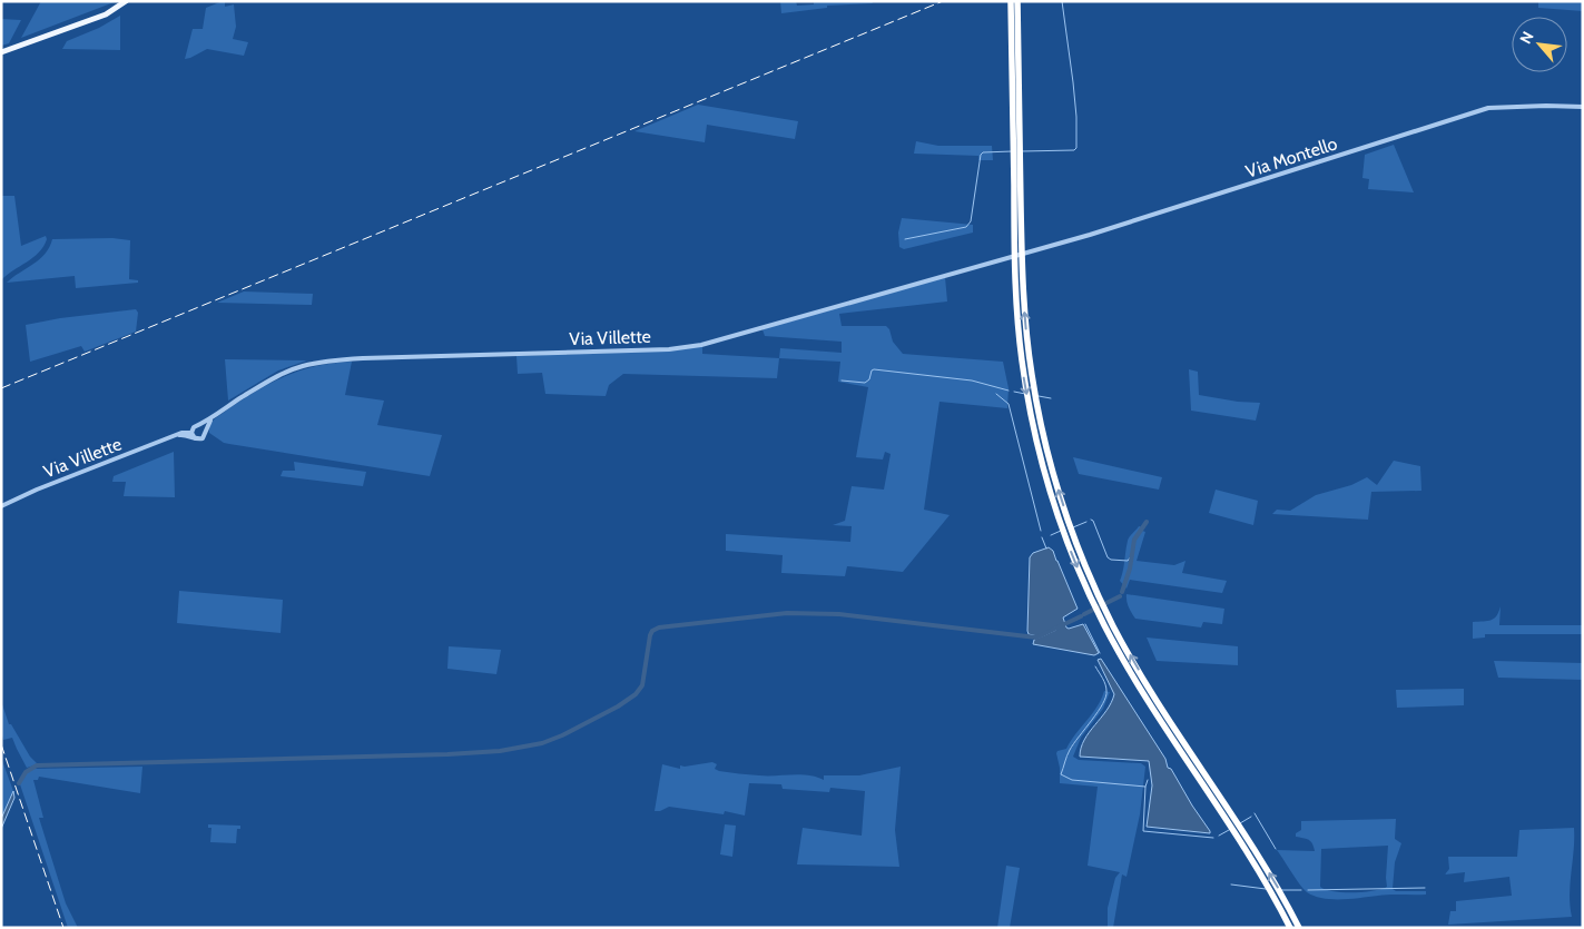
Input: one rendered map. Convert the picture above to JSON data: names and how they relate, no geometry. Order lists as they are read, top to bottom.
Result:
{
  "streets": {
    "street": ["Via Montello", "Via Villette"]
  },
  "crossings": [
    ["Via Montello", "Via Villette"]
  ],
  "north": "top left"
}
